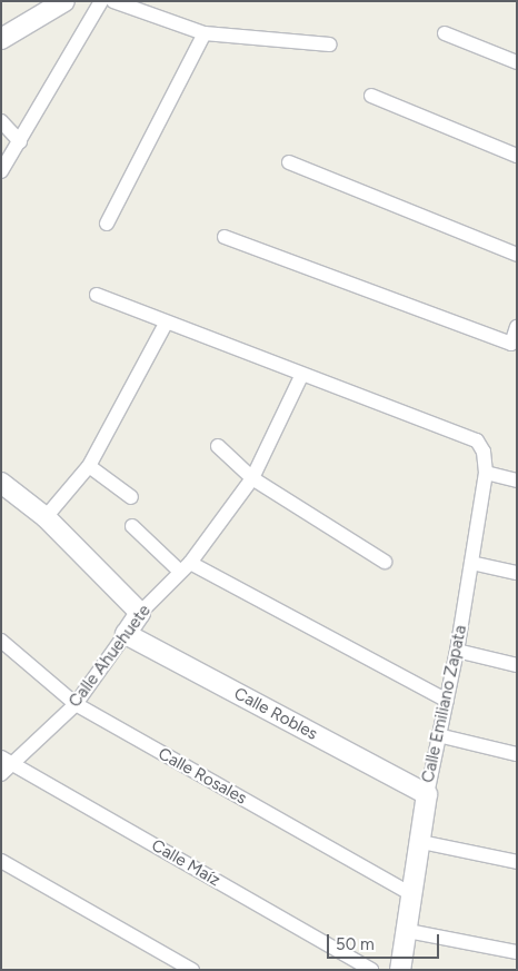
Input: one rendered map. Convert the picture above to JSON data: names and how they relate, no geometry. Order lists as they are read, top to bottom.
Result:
{
  "streets": {
    "main road": ["Calle Ahuehuete", "Calle Emiliano Zapata", "Calle Robles"],
    "street": ["Calle Rosales", "Calle Maíz"]
  },
  "crossings": [
    ["Calle Ahuehuete", "Calle Emiliano Zapata"],
    ["Calle Ahuehuete", "Calle Robles"],
    ["Calle Ahuehuete", "Calle Rosales"],
    ["Calle Ahuehuete", "Calle Maíz"],
    ["Calle Emiliano Zapata", "Calle Robles"],
    ["Calle Emiliano Zapata", "Calle Rosales"]
  ],
  "scale_bar": "50 m"
}
